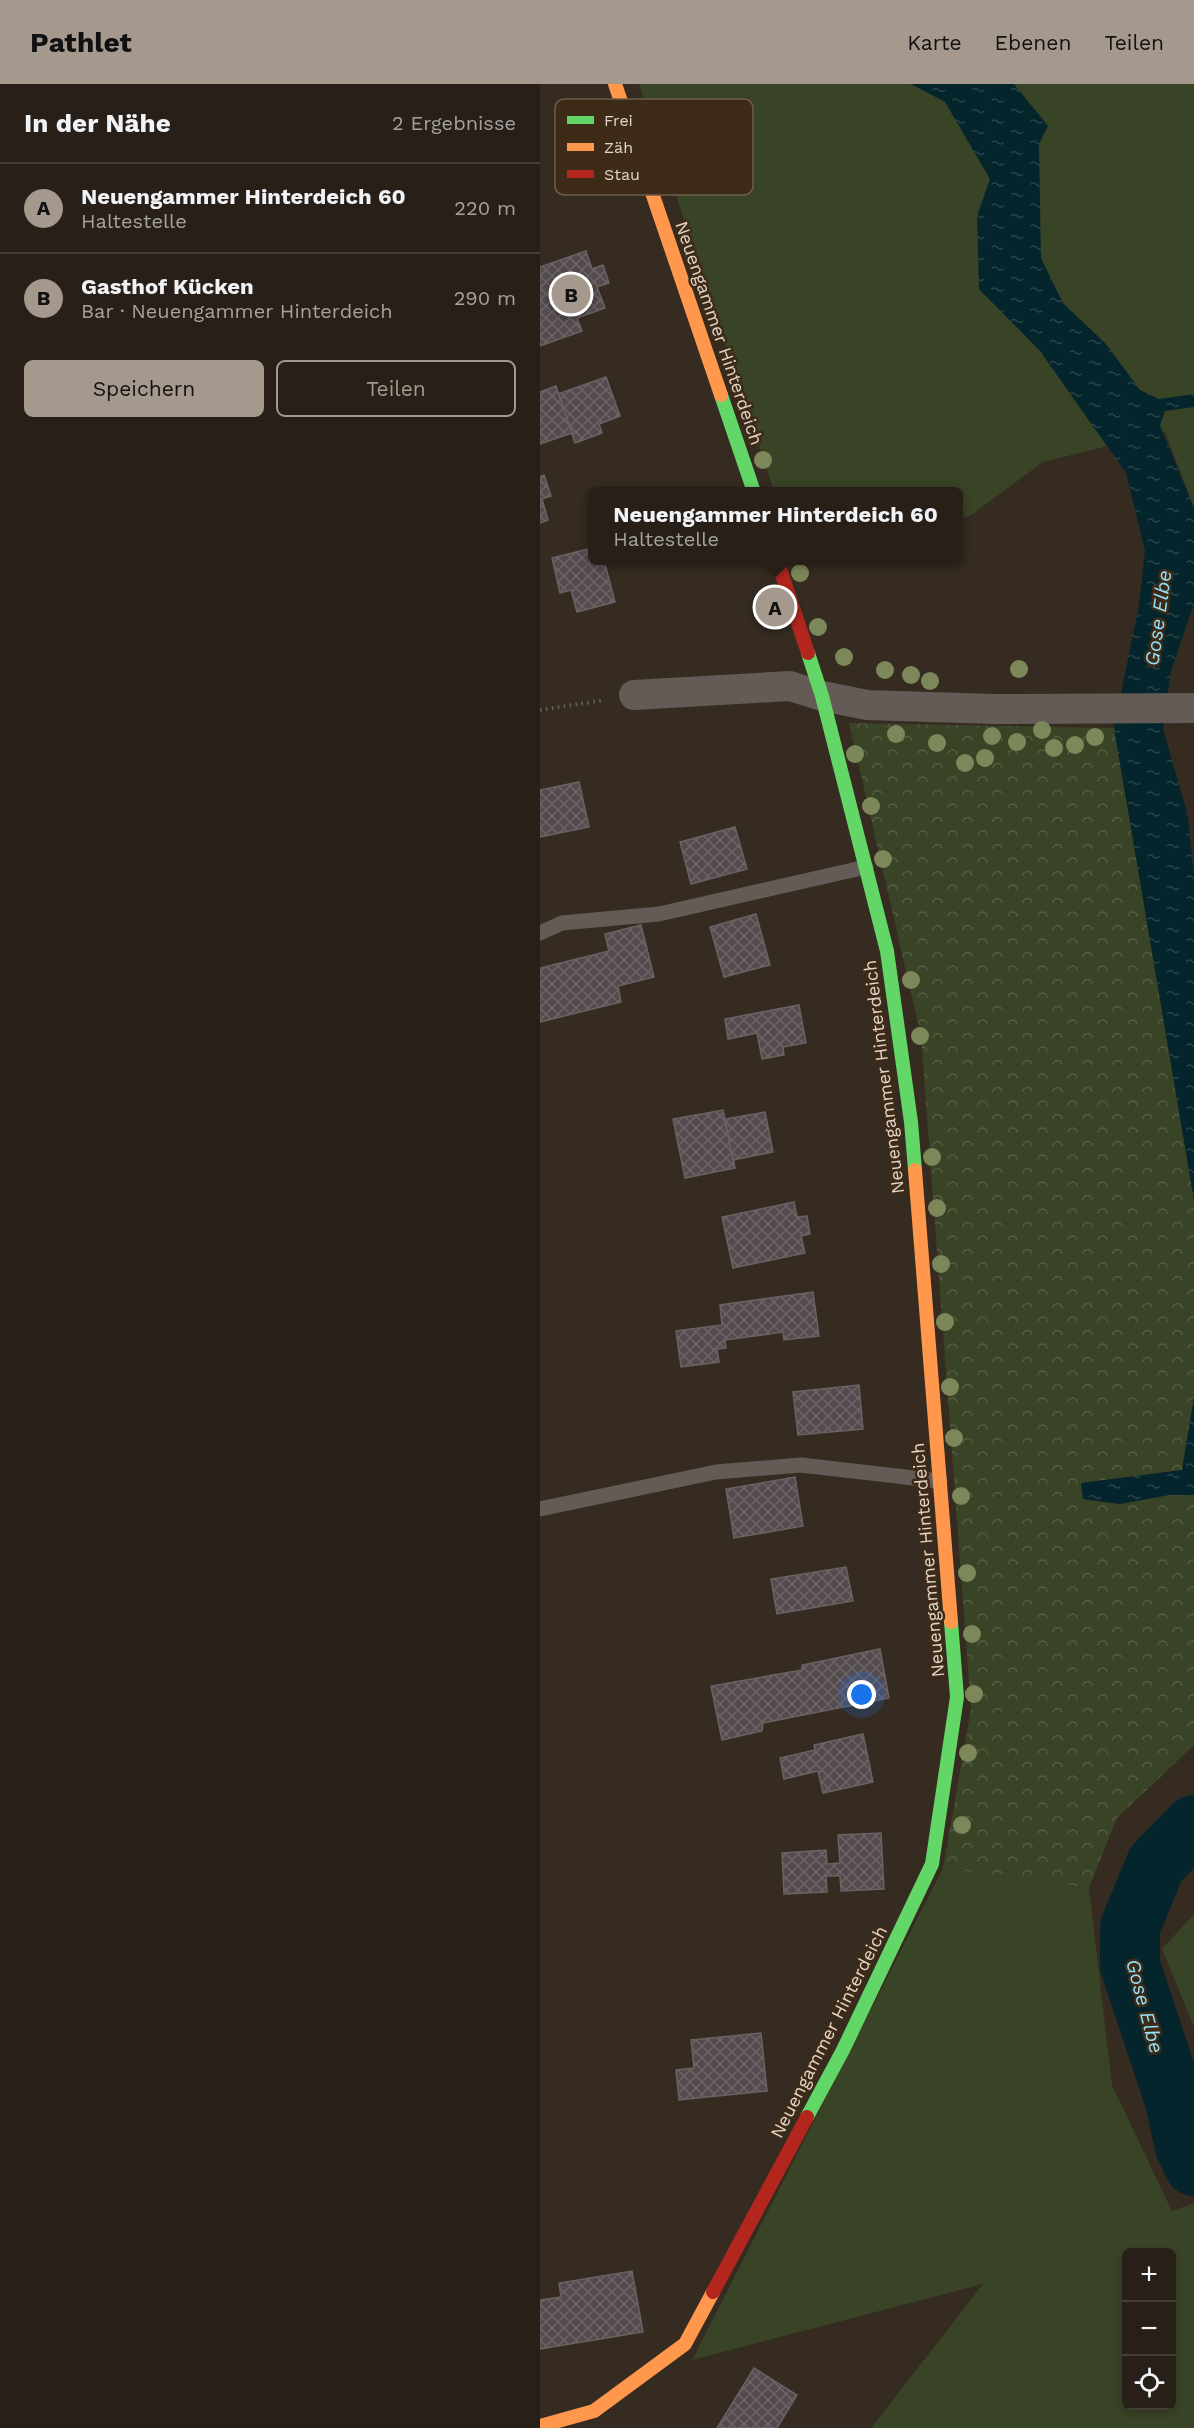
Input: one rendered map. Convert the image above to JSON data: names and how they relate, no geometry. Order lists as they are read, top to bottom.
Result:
{
  "streets": {
    "street": ["Neuengammer Hinterdeich"]
  },
  "water": ["Gose Elbe"],
  "legend": ["Frei", "Zäh", "Stau"],
  "page": {
    "header": "Pathlet",
    "nav": ["Karte", "Ebenen", "Teilen"],
    "heading": ["In der Nähe", "2 Ergebnisse"],
    "list": [
      {
        "mark": "A",
        "name": "Neuengammer Hinterdeich 60",
        "note": "Haltestelle",
        "value": "220 m"
      },
      {
        "mark": "B",
        "name": "Gasthof Kücken",
        "note": "Bar · Neuengammer Hinterdeich",
        "value": "290 m"
      }
    ],
    "pins": ["B", "A"],
    "buttons": ["Speichern", "Teilen"],
    "popup": ["Neuengammer Hinterdeich 60", "Haltestelle"],
    "map_buttons": ["+", "−"]
  }
}
